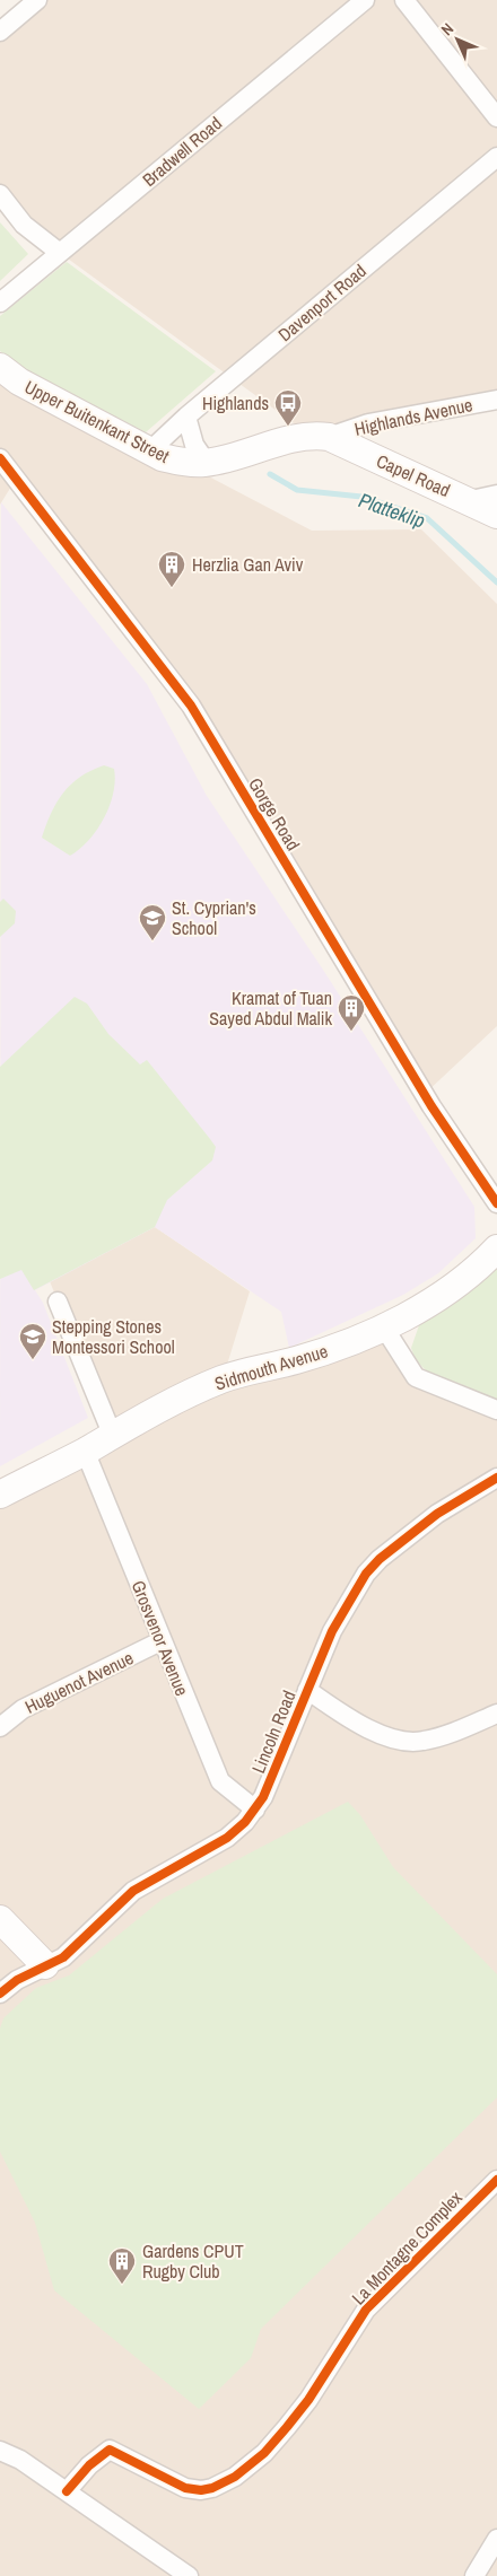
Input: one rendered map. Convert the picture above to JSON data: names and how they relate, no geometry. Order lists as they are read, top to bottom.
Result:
{
  "streets": {
    "street": [
      "Bradwell Road",
      "Davenport Road",
      "Highlands Avenue",
      "Upper Buitenkant Street",
      "Capel Road",
      "Gorge Road",
      "Sidmouth Avenue",
      "Grosvenor Avenue",
      "Huguenot Avenue",
      "Lincoln Road",
      "La Montagne Complex"
    ]
  },
  "crossings": [
    ["Davenport Road", "Upper Buitenkant Street"],
    ["Highlands Avenue", "Upper Buitenkant Street"],
    ["Highlands Avenue", "Capel Road"],
    ["Upper Buitenkant Street", "Capel Road"],
    ["Sidmouth Avenue", "Grosvenor Avenue"],
    ["Grosvenor Avenue", "Huguenot Avenue"],
    ["Grosvenor Avenue", "Lincoln Road"]
  ],
  "water": ["Platteklip"],
  "places": {
    "bus stop": ["Highlands"],
    "building": ["Herzlia Gan Aviv", "Kramat of Tuan Sayed Abdul Malik", "Gardens CPUT Rugby Club"],
    "school or university": ["St. Cyprian's School", "Stepping Stones Montessori School"]
  },
  "north": "top left"
}
